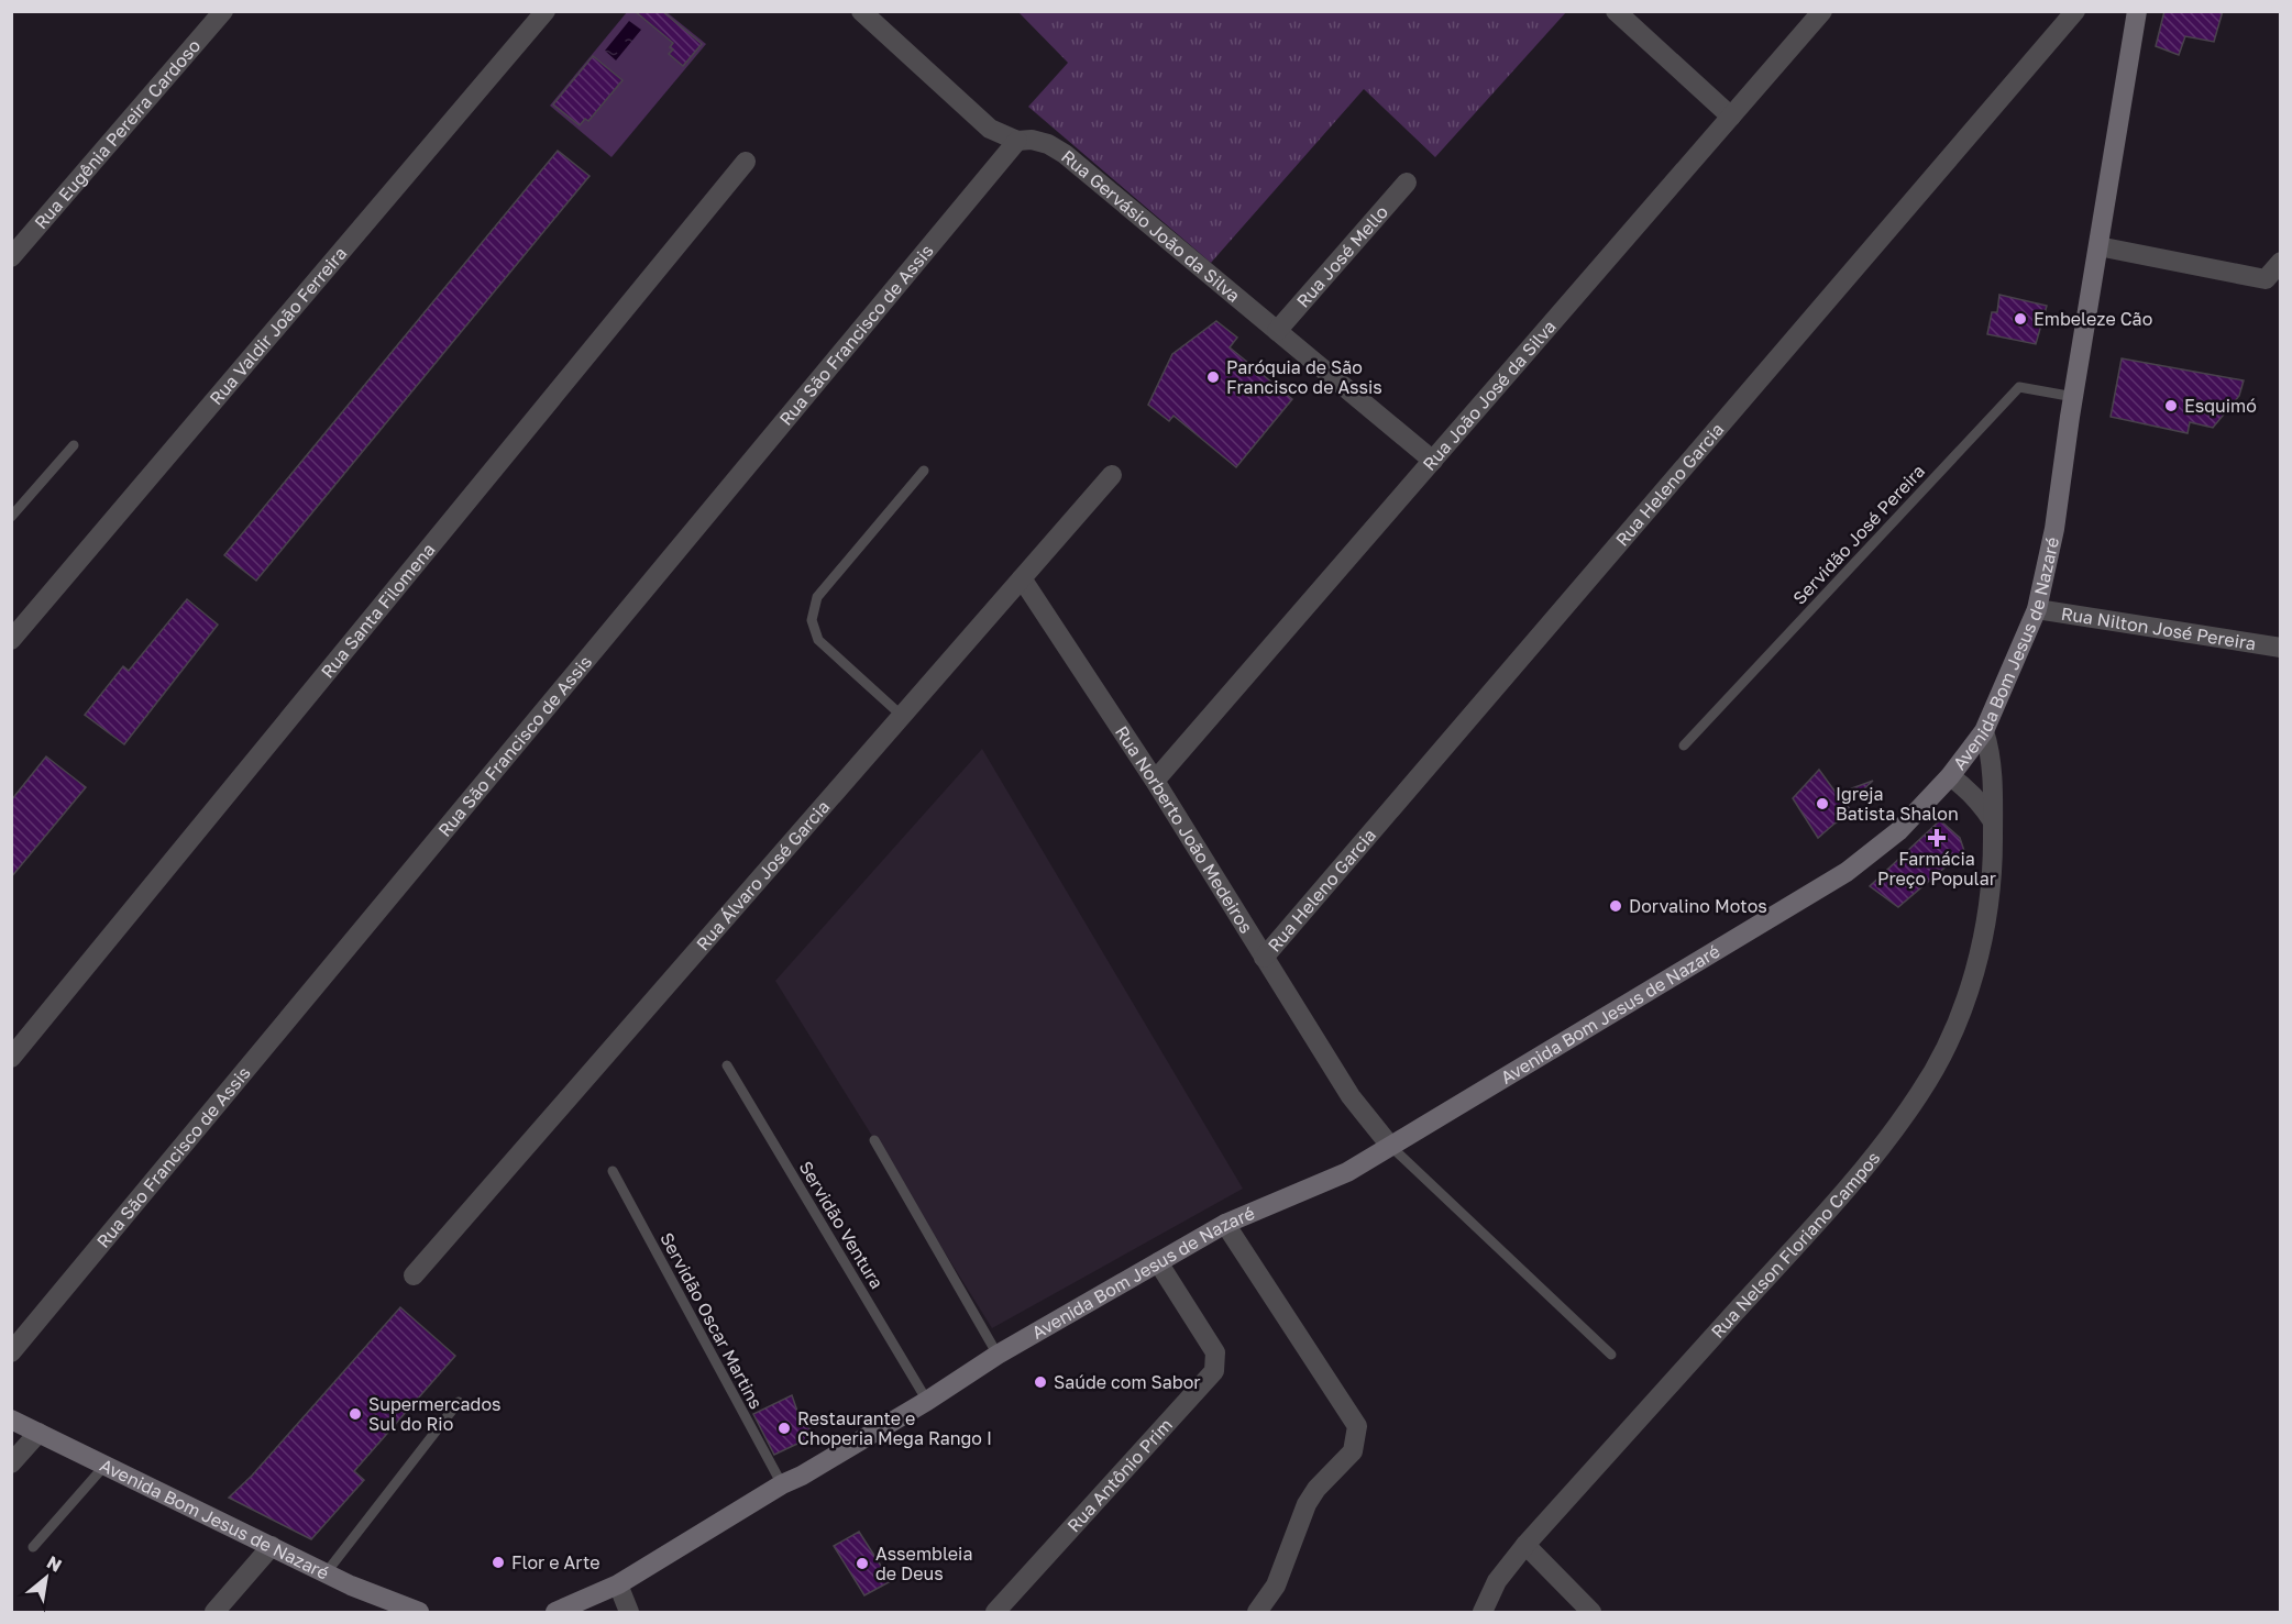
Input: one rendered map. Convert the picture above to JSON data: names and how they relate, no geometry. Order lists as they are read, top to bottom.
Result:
{
  "streets": {
    "main road": ["Avenida Bom Jesus de Nazaré"],
    "street": [
      "Rua Eugênia Pereira Cardoso",
      "Rua Gervásio João da Silva",
      "Rua José Mello",
      "Rua Valdir João Ferreira",
      "Rua São Francisco de Assis",
      "Rua João José da Silva",
      "Rua Heleno Garcia",
      "Rua Santa Filomena",
      "Rua Nilton José Pereira",
      "Rua Norberto João Medeiros",
      "Rua Álvaro José Garcia",
      "Rua Nelson Floriano Campos",
      "Rua Antônio Prim"
    ],
    "lane": ["Servidão José Pereira", "Servidão Ventura", "Servidão Oscar Martins"]
  },
  "crossings": [
    ["Rua Gervásio João da Silva", "Rua José Mello"],
    ["Rua Gervásio João da Silva", "Rua São Francisco de Assis"],
    ["Rua Gervásio João da Silva", "Rua João José da Silva"],
    ["Rua João José da Silva", "Rua Norberto João Medeiros"],
    ["Rua Heleno Garcia", "Rua Norberto João Medeiros"],
    ["Servidão José Pereira", "Avenida Bom Jesus de Nazaré"],
    ["Rua Nilton José Pereira", "Avenida Bom Jesus de Nazaré"],
    ["Avenida Bom Jesus de Nazaré", "Rua Norberto João Medeiros"],
    ["Avenida Bom Jesus de Nazaré", "Servidão Ventura"],
    ["Avenida Bom Jesus de Nazaré", "Rua Nelson Floriano Campos"],
    ["Avenida Bom Jesus de Nazaré", "Servidão Oscar Martins"],
    ["Avenida Bom Jesus de Nazaré", "Rua Antônio Prim"],
    ["Rua Norberto João Medeiros", "Rua Álvaro José Garcia"]
  ],
  "places": {
    "other": [
      "Embeleze Cão",
      "Paróquia de São Francisco de Assis",
      "Esquimó",
      "Igreja Batista Shalon",
      "Dorvalino Motos",
      "Saúde com Sabor",
      "Supermercados Sul do Rio",
      "Restaurante e Choperia Mega Rango I",
      "Flor e Arte",
      "Assembleia de Deus"
    ],
    "health": ["Farmácia Preço Popular"]
  },
  "north": "top right"
}
